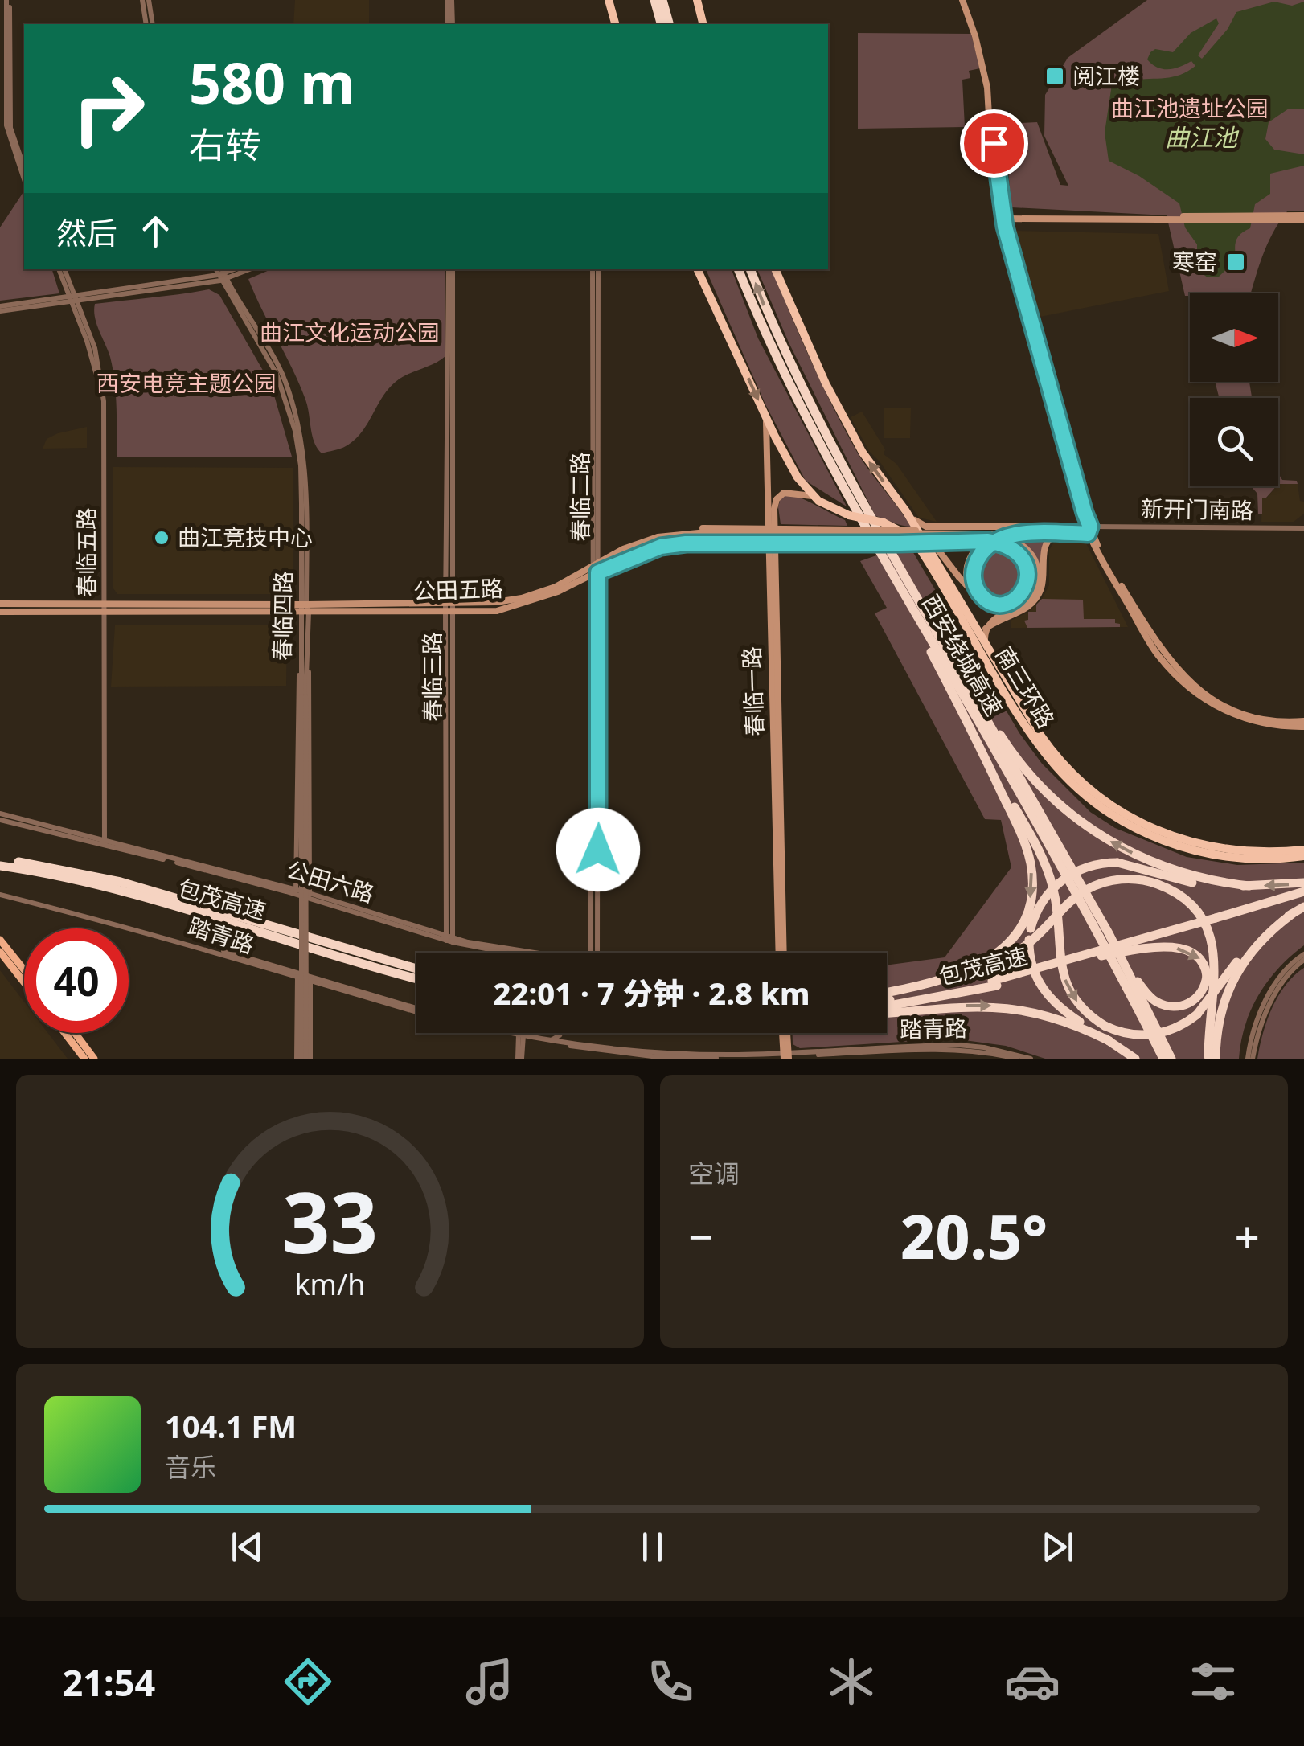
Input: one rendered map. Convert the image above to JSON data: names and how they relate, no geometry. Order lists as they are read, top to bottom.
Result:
{
  "streets": {
    "highway": ["西安绕城高速", "南三环路", "包茂高速"],
    "main road": ["公田五路", "春临一路"],
    "street": [
      "春临二路",
      "新开门南路",
      "春临五路",
      "春临四路",
      "春临三路",
      "公田六路",
      "踏青路"
    ]
  },
  "crossings": [
    ["春临二路", "公田五路"],
    ["春临五路", "公田五路"],
    ["春临五路", "公田六路"],
    ["公田五路", "春临四路"],
    ["公田五路", "春临三路"],
    ["春临三路", "公田六路"],
    ["南三环路", "春临一路"]
  ],
  "water": ["曲江池"],
  "parks": ["曲江池遗址公园", "曲江文化运动公园", "西安电竞主题公园"],
  "places": {
    "transit": ["阅江楼", "寒窑"],
    "other": ["曲江竞技中心"]
  },
  "north": "right",
  "page": {
    "turn": ["580 m", "右转"],
    "then": "然后",
    "limit": "40",
    "trip": "22:01 · 7 分钟 · 2.8 km",
    "tile": "空调",
    "heat": ["−", "20.5°", "+"],
    "song": ["104.1 FM", "音乐"],
    "tabs": "21:54",
    "gauge": ["33", "km/h"]
  }
}
